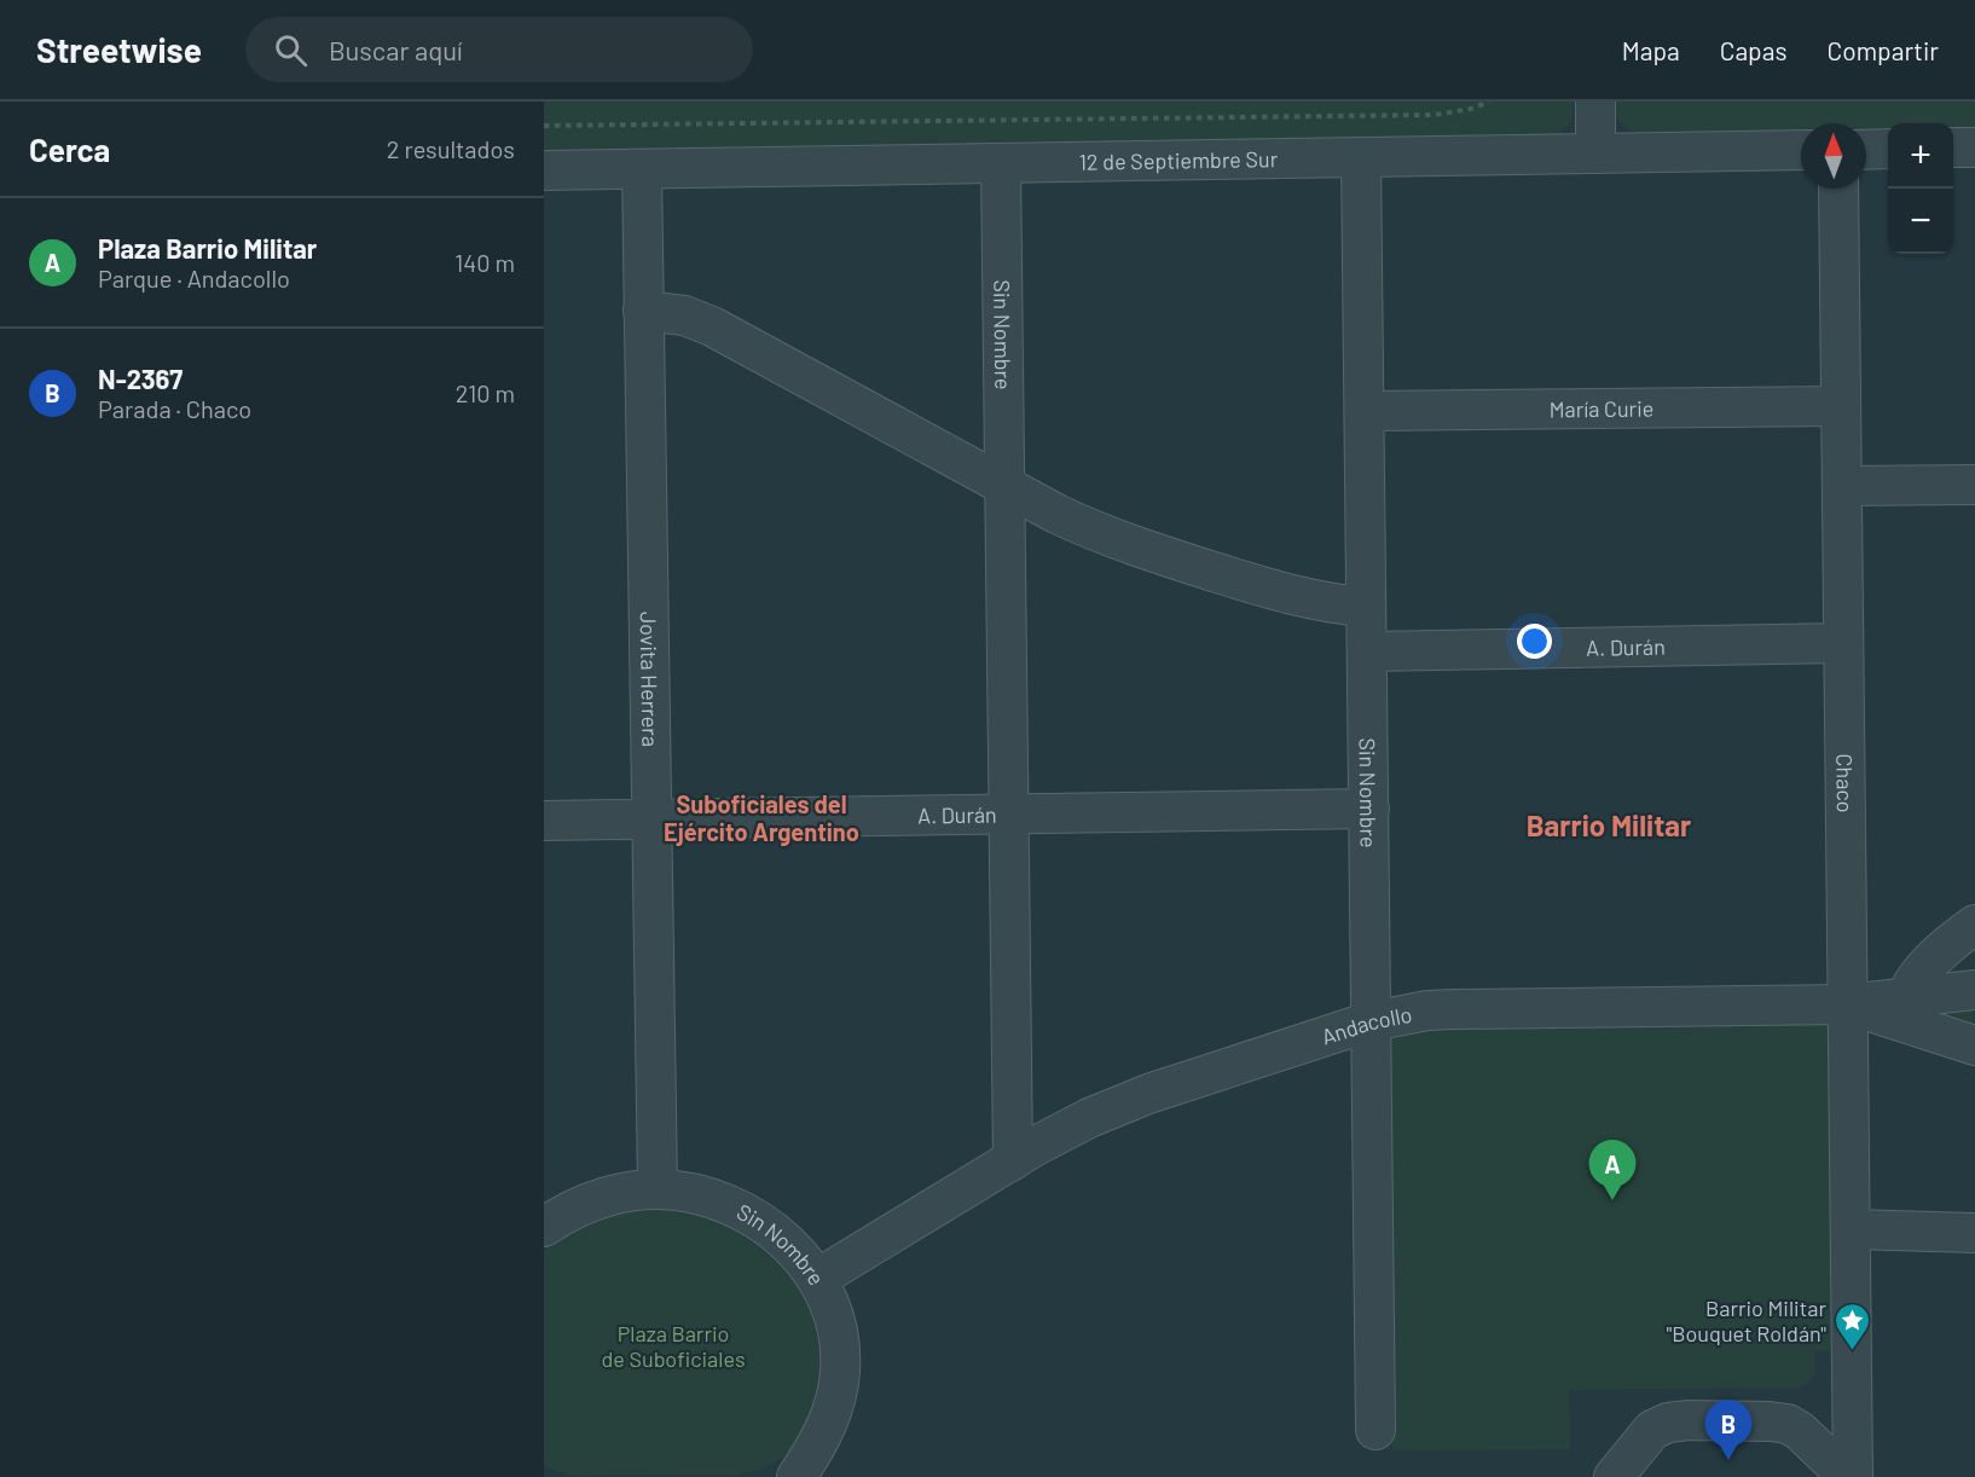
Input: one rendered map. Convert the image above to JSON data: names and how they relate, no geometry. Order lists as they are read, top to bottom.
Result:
{
  "streets": {
    "street": [
      "12 de Septiembre Sur",
      "Sin Nombre",
      "María Curie",
      "A. Durán",
      "Jovita Herrera",
      "Chaco",
      "Andacollo"
    ]
  },
  "crossings": [
    ["12 de Septiembre Sur", "Sin Nombre"],
    ["12 de Septiembre Sur", "Jovita Herrera"],
    ["Sin Nombre", "María Curie"],
    ["Sin Nombre", "A. Durán"],
    ["Sin Nombre", "Jovita Herrera"],
    ["Sin Nombre", "Andacollo"],
    ["María Curie", "Chaco"],
    ["A. Durán", "Jovita Herrera"],
    ["A. Durán", "Chaco"],
    ["Chaco", "Andacollo"]
  ],
  "districts": ["Suboficiales del Ejército Argentino", "Barrio Militar"],
  "parks": ["Plaza Barrio de Suboficiales"],
  "places": {
    "place": ["Barrio Militar \"Bouquet Roldán\""]
  },
  "north": "top",
  "page": {
    "header": "Streetwise",
    "search": "Buscar aquí",
    "nav": ["Mapa", "Capas", "Compartir"],
    "heading": ["Cerca", "2 resultados"],
    "map_buttons": ["+", "−"],
    "list": [
      {
        "mark": "A",
        "name": "Plaza Barrio Militar",
        "note": "Parque · Andacollo",
        "value": "140 m"
      },
      {
        "mark": "B",
        "name": "N-2367",
        "note": "Parada · Chaco",
        "value": "210 m"
      }
    ],
    "pins": ["A", "B"]
  }
}
